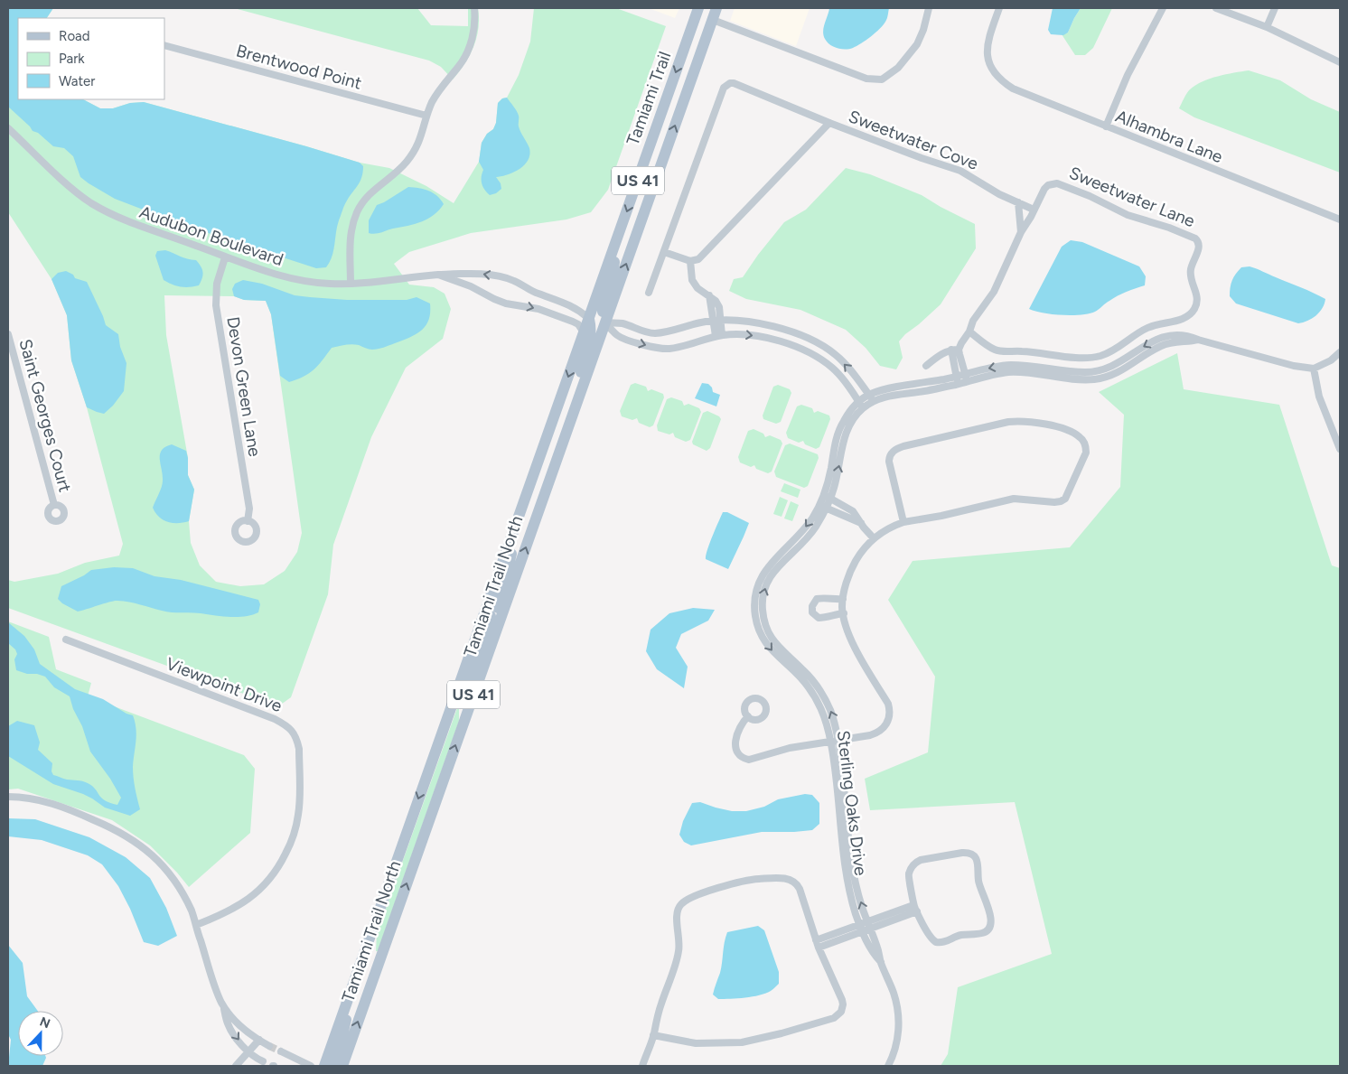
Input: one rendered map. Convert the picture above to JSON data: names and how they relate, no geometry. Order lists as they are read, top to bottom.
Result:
{
  "streets": {
    "main road": ["Tamiami Trail", "US 41", "Tamiami Trail North"],
    "street": [
      "Brentwood Point",
      "Alhambra Lane",
      "Sweetwater Cove",
      "Sweetwater Lane",
      "Audubon Boulevard",
      "Devon Green Lane",
      "Saint Georges Court",
      "Viewpoint Drive",
      "Sterling Oaks Drive"
    ]
  },
  "crossings": [
    ["Tamiami Trail", "US 41"],
    ["Tamiami Trail", "Audubon Boulevard"],
    ["Tamiami Trail", "Tamiami Trail North"],
    ["Sweetwater Cove", "Sweetwater Lane"],
    ["Audubon Boulevard", "Devon Green Lane"],
    ["Audubon Boulevard", "Tamiami Trail North"]
  ],
  "legend": ["Road", "Park", "Water"],
  "north": "top"
}
